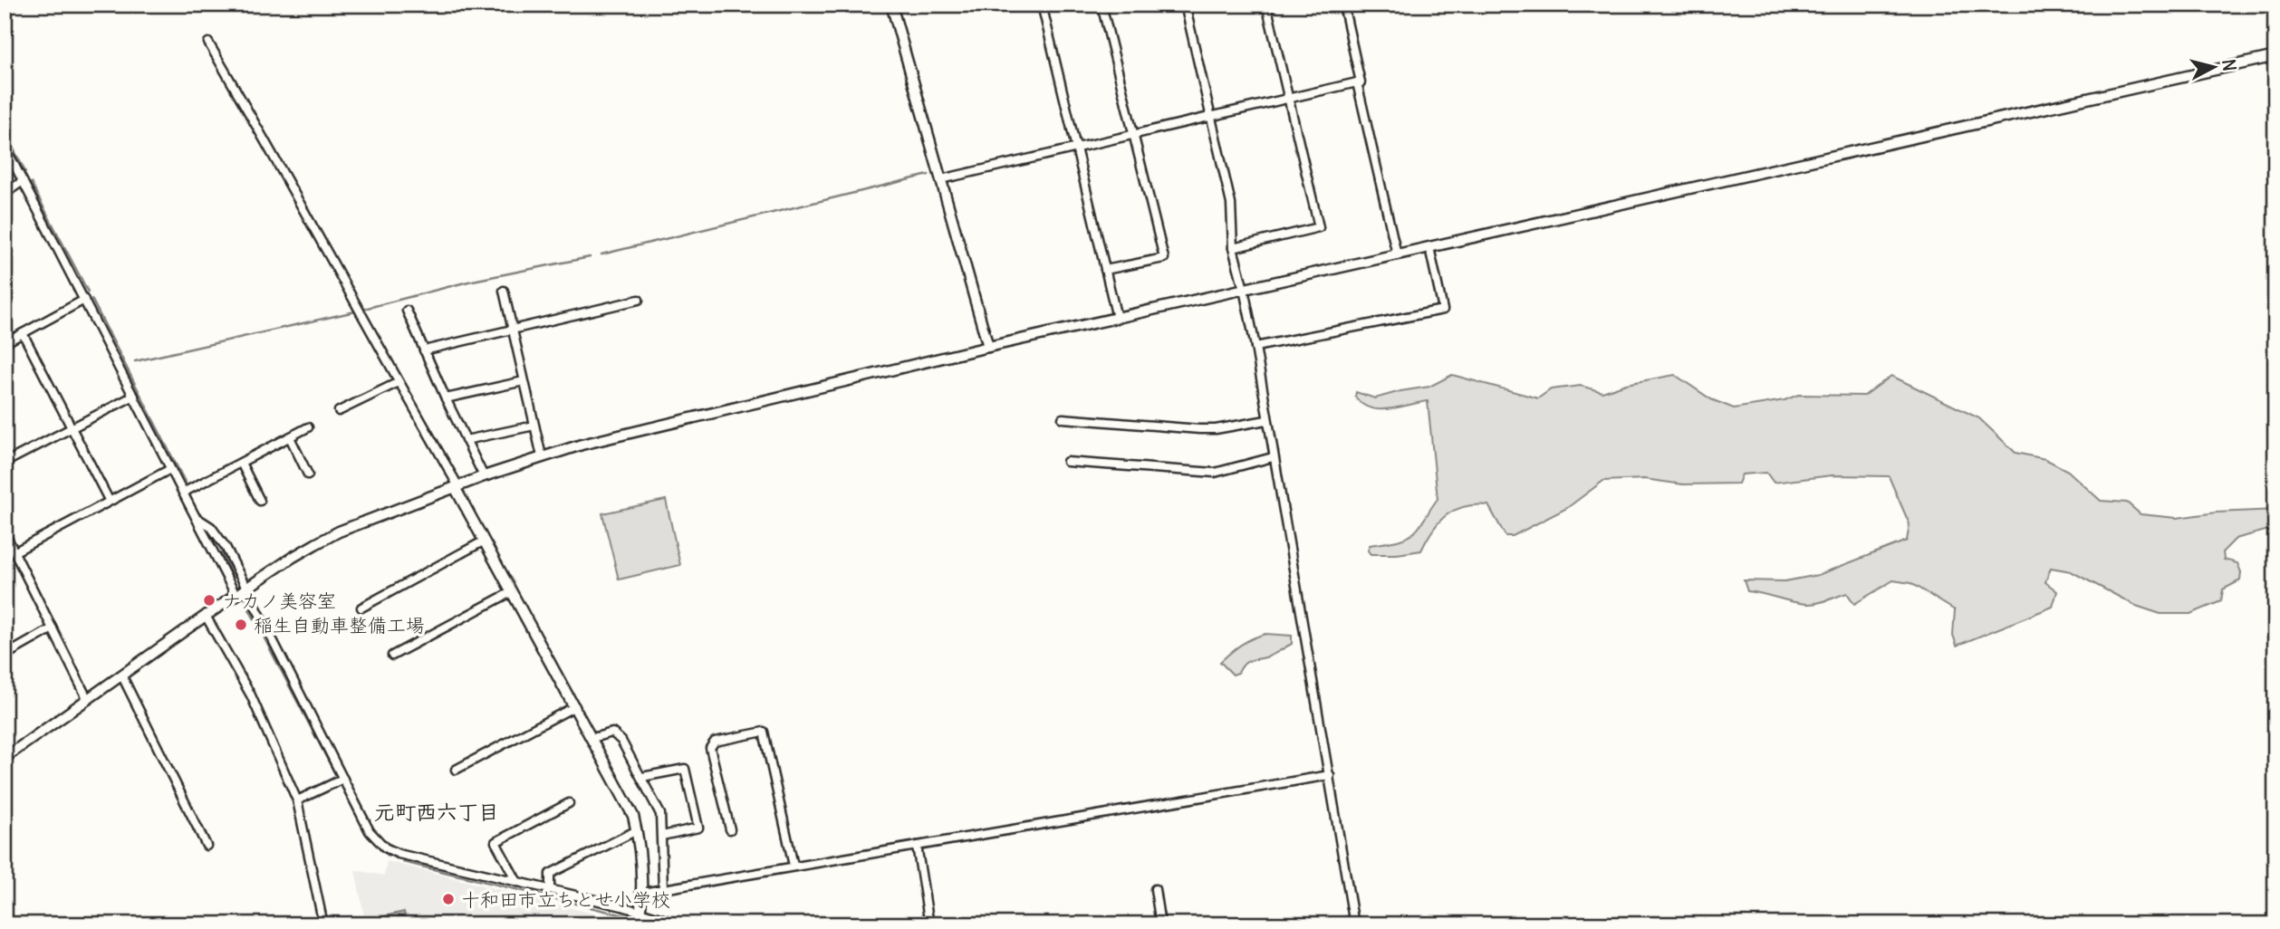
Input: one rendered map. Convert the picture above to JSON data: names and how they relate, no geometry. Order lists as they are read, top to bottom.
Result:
{
  "districts": ["元町西六丁目"],
  "places": ["ナカノ美容室", "稲生自動車整備工場", "十和田市立ちとせ小学校"],
  "north": "right"
}
